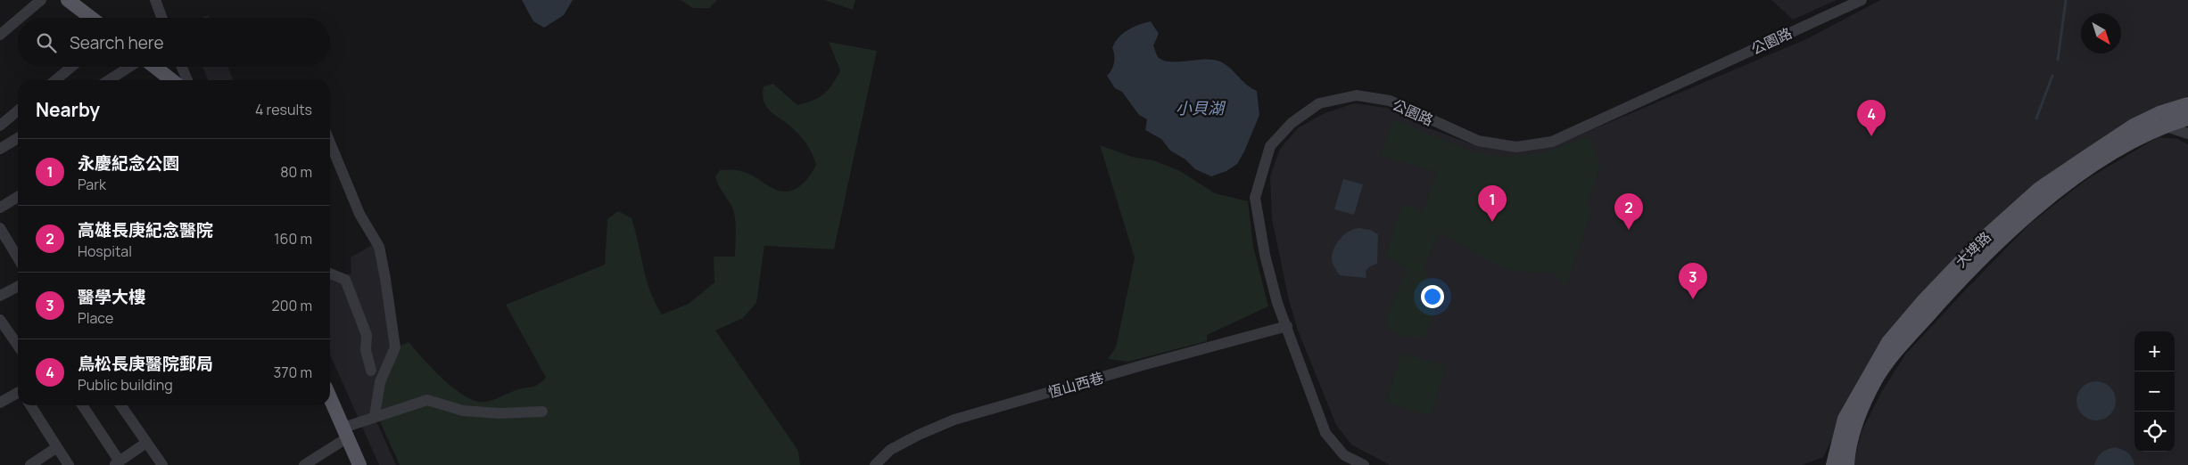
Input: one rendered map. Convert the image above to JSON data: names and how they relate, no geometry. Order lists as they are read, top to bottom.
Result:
{
  "streets": {
    "main road": ["大埤路"],
    "street": ["公園路", "恆山西巷"]
  },
  "crossings": [
    ["公園路", "恆山西巷"]
  ],
  "water": ["小貝湖"],
  "north": "bottom right",
  "page": {
    "search": "Search here",
    "heading": ["Nearby", "4 results"],
    "pins": [
      "4",
      "1",
      "2",
      "3"
    ],
    "list": [
      {
        "mark": "1",
        "name": "永慶紀念公園",
        "note": "Park",
        "value": "80 m"
      },
      {
        "mark": "2",
        "name": "高雄長庚紀念醫院",
        "note": "Hospital",
        "value": "160 m"
      },
      {
        "mark": "3",
        "name": "醫學大樓",
        "note": "Place",
        "value": "200 m"
      },
      {
        "mark": "4",
        "name": "鳥松長庚醫院郵局",
        "note": "Public building",
        "value": "370 m"
      }
    ],
    "map_buttons": ["+", "−"]
  }
}
